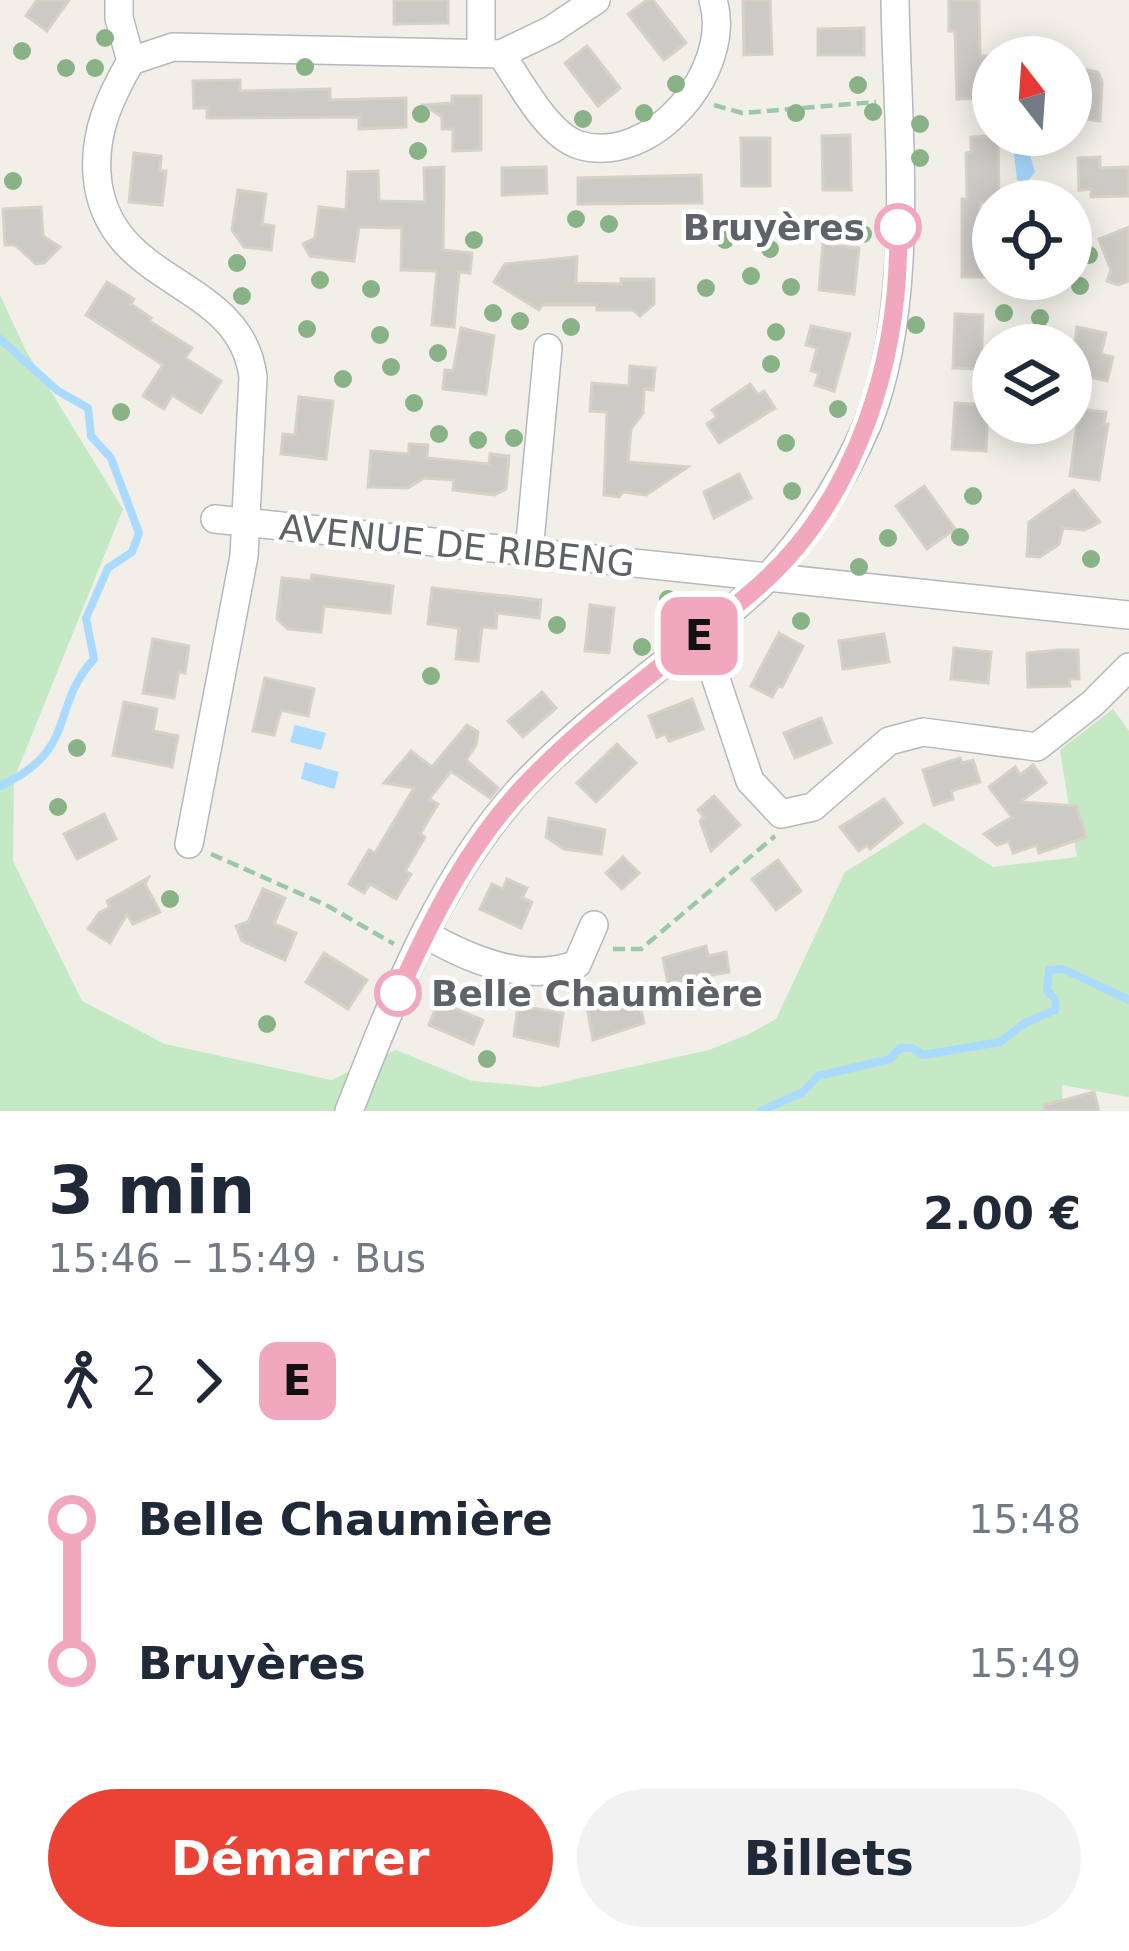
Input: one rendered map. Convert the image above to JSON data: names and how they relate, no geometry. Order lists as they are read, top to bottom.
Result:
{
  "streets": {
    "street": ["AVENUE DE RIBENG"]
  },
  "places": ["Bruyères", "Belle Chaumière"],
  "lines": ["bus line E"],
  "north": "top",
  "page": {
    "on_map": "E",
    "heading": ["3 min", "15:46 – 15:49 · Bus", "2.00 €"],
    "legs": ["2", "E"],
    "list": [
      {
        "name": "Belle Chaumière",
        "value": "15:48"
      },
      {
        "name": "Bruyères",
        "value": "15:49"
      }
    ],
    "buttons": ["Démarrer", "Billets"]
  }
}
